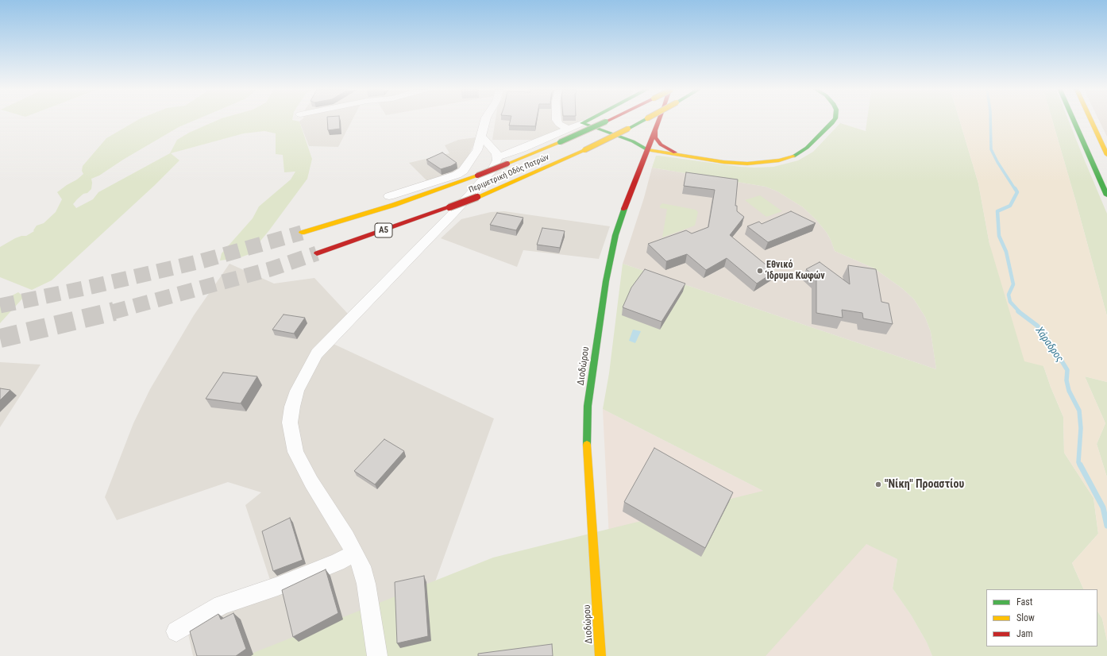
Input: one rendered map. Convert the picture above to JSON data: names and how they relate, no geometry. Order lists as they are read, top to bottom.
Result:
{
  "streets": {
    "main road": ["Περιμετρική Οδός Πατρών", "Α5", "Διοδώρου"]
  },
  "water": ["Χάραδρος"],
  "places": ["Εθνικό Ίδρυμα Κωφών", "\"Νίκη\" Προαστίου"],
  "legend": ["Fast", "Slow", "Jam"]
}
